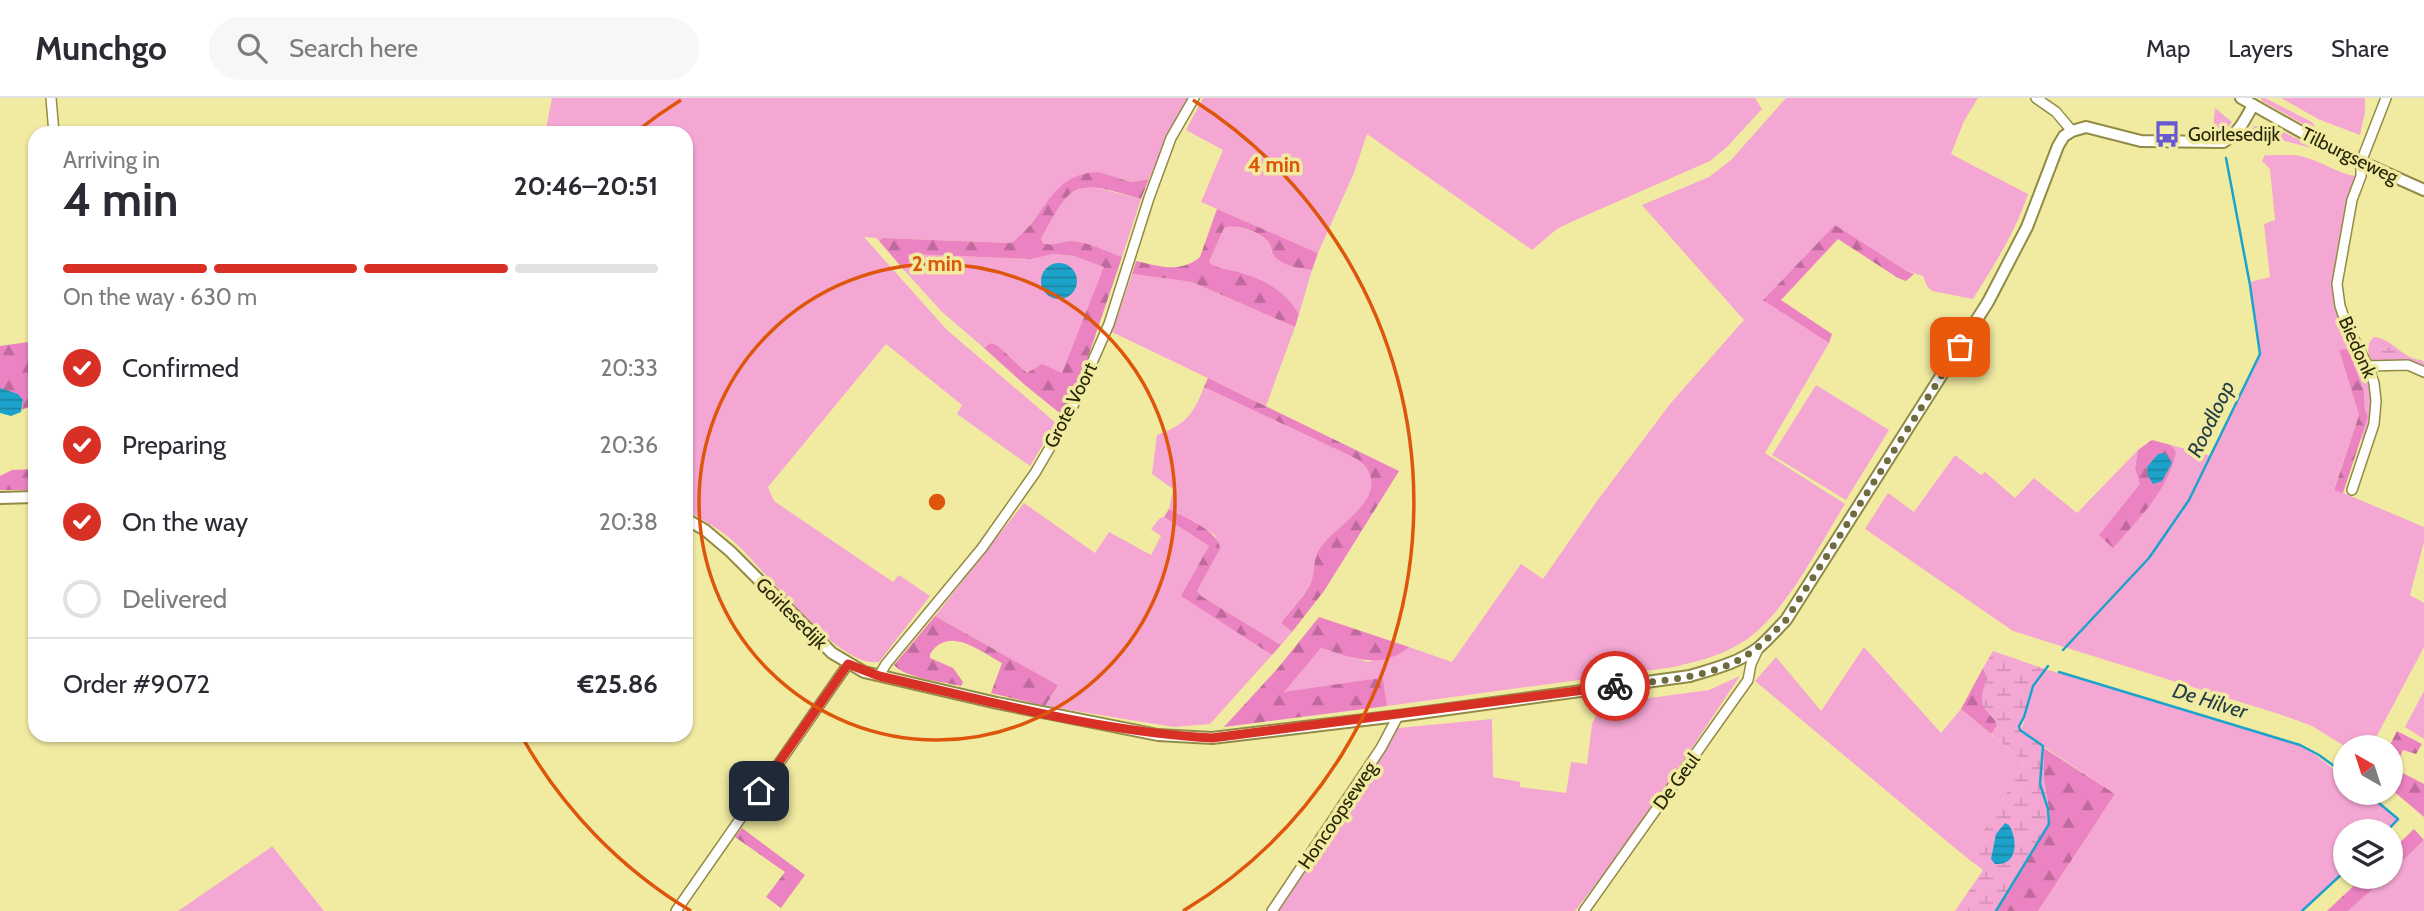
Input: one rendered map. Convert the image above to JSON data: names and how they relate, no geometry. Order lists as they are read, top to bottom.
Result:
{
  "streets": {
    "street": [
      "Tilburgseweg",
      "Biedonk",
      "Grote Voort",
      "Goirlesedijk",
      "De Geul",
      "Honcoopseweg"
    ]
  },
  "crossings": [
    ["Tilburgseweg", "Biedonk"],
    ["Grote Voort", "Goirlesedijk"],
    ["Goirlesedijk", "De Geul"],
    ["Goirlesedijk", "Honcoopseweg"]
  ],
  "water": ["Roodloop", "De Hilver"],
  "places": {
    "bus stop": ["Goirlesedijk"]
  },
  "north": "top left",
  "page": {
    "header": "Munchgo",
    "search": "Search here",
    "nav": ["Map", "Layers", "Share"],
    "heading": ["4 min", "Arriving in", "20:46–20:51"],
    "panel": ["Order #9072", "€25.86"],
    "bar": "On the way · 630 m",
    "list": [
      ["Confirmed", "20:33"],
      ["Preparing", "20:36"],
      ["On the way", "20:38"],
      "Delivered"
    ]
  },
  "rings": ["4 min", "2 min"]
}
